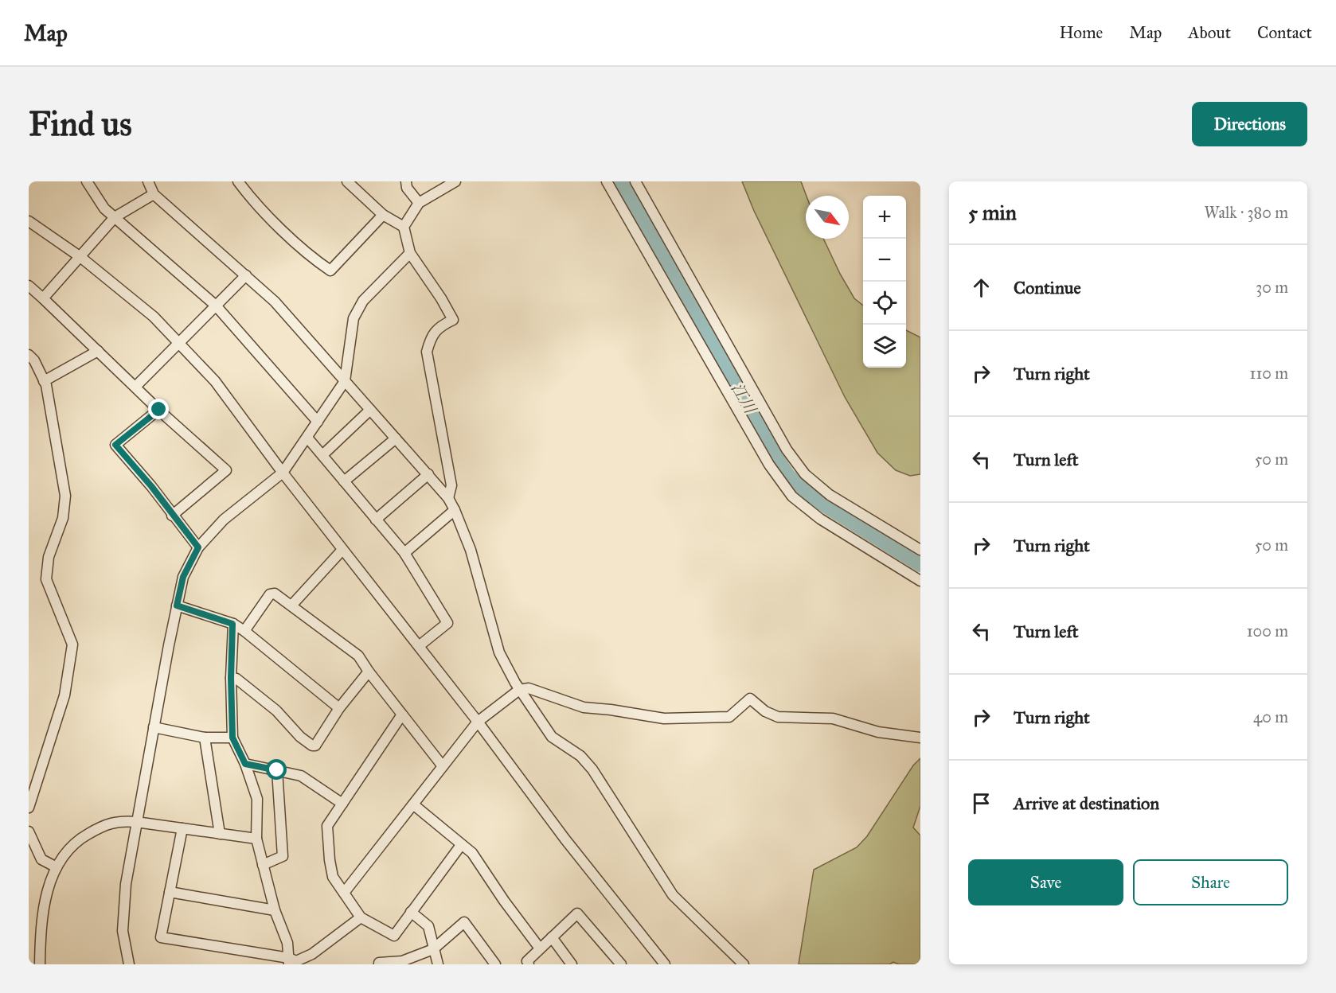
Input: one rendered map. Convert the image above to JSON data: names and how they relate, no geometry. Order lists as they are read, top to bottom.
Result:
{
  "water": ["江川"],
  "north": "bottom right",
  "page": {
    "header": "Map",
    "nav": [
      "Home",
      "Map",
      "About",
      "Contact"
    ],
    "buttons": [
      "Directions",
      ["Save", "Share"]
    ],
    "title": "Find us",
    "heading": ["5 min", "Walk · 380 m"],
    "map_buttons": ["+", "−"],
    "list": [
      ["Continue", "30 m"],
      ["Turn right", "110 m"],
      ["Turn left", "50 m"],
      ["Turn right", "50 m"],
      ["Turn left", "100 m"],
      ["Turn right", "40 m"],
      "Arrive at destination"
    ]
  }
}
